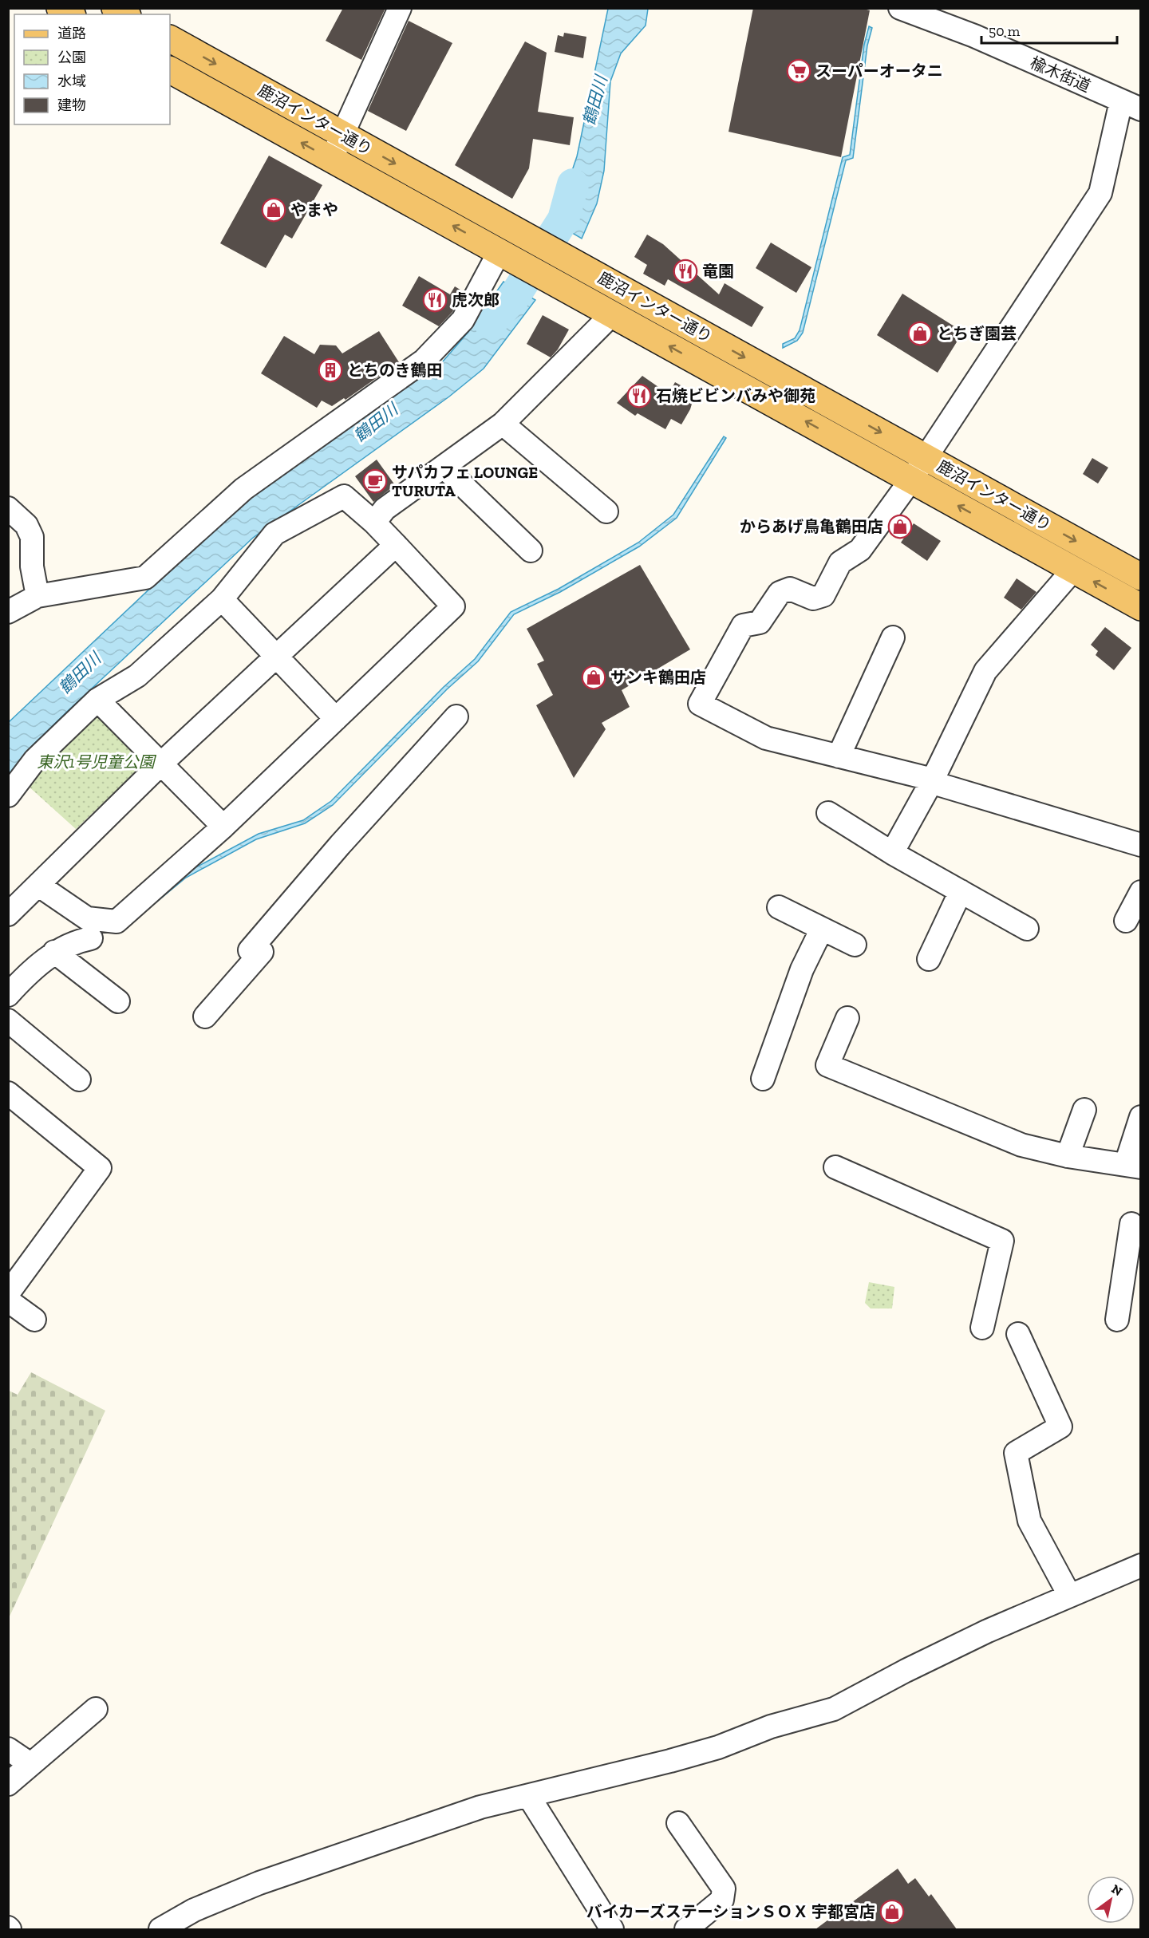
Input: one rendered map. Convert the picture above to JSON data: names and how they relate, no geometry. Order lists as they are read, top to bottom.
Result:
{
  "streets": {
    "main road": ["鹿沼インター通り"],
    "street": ["楡木街道"]
  },
  "water": ["鶴田川"],
  "parks": ["東沢1号児童公園"],
  "places": {
    "supermarket": ["スーパーオータニ"],
    "shop": [
      "やまや",
      "とちぎ園芸",
      "からあげ鳥亀鶴田店",
      "サンキ鶴田店",
      "バイカーズステーションＳＯＸ 宇都宮店"
    ],
    "restaurant": ["竜園", "虎次郎", "石焼ビビンバみや御苑"],
    "building": ["とちのき鶴田"],
    "cafe": ["サパカフェ LOUNGE TURUTA"]
  },
  "legend": [
    "道路",
    "公園",
    "水域",
    "建物"
  ],
  "scale_bar": "50 m",
  "north": "top right"
}
